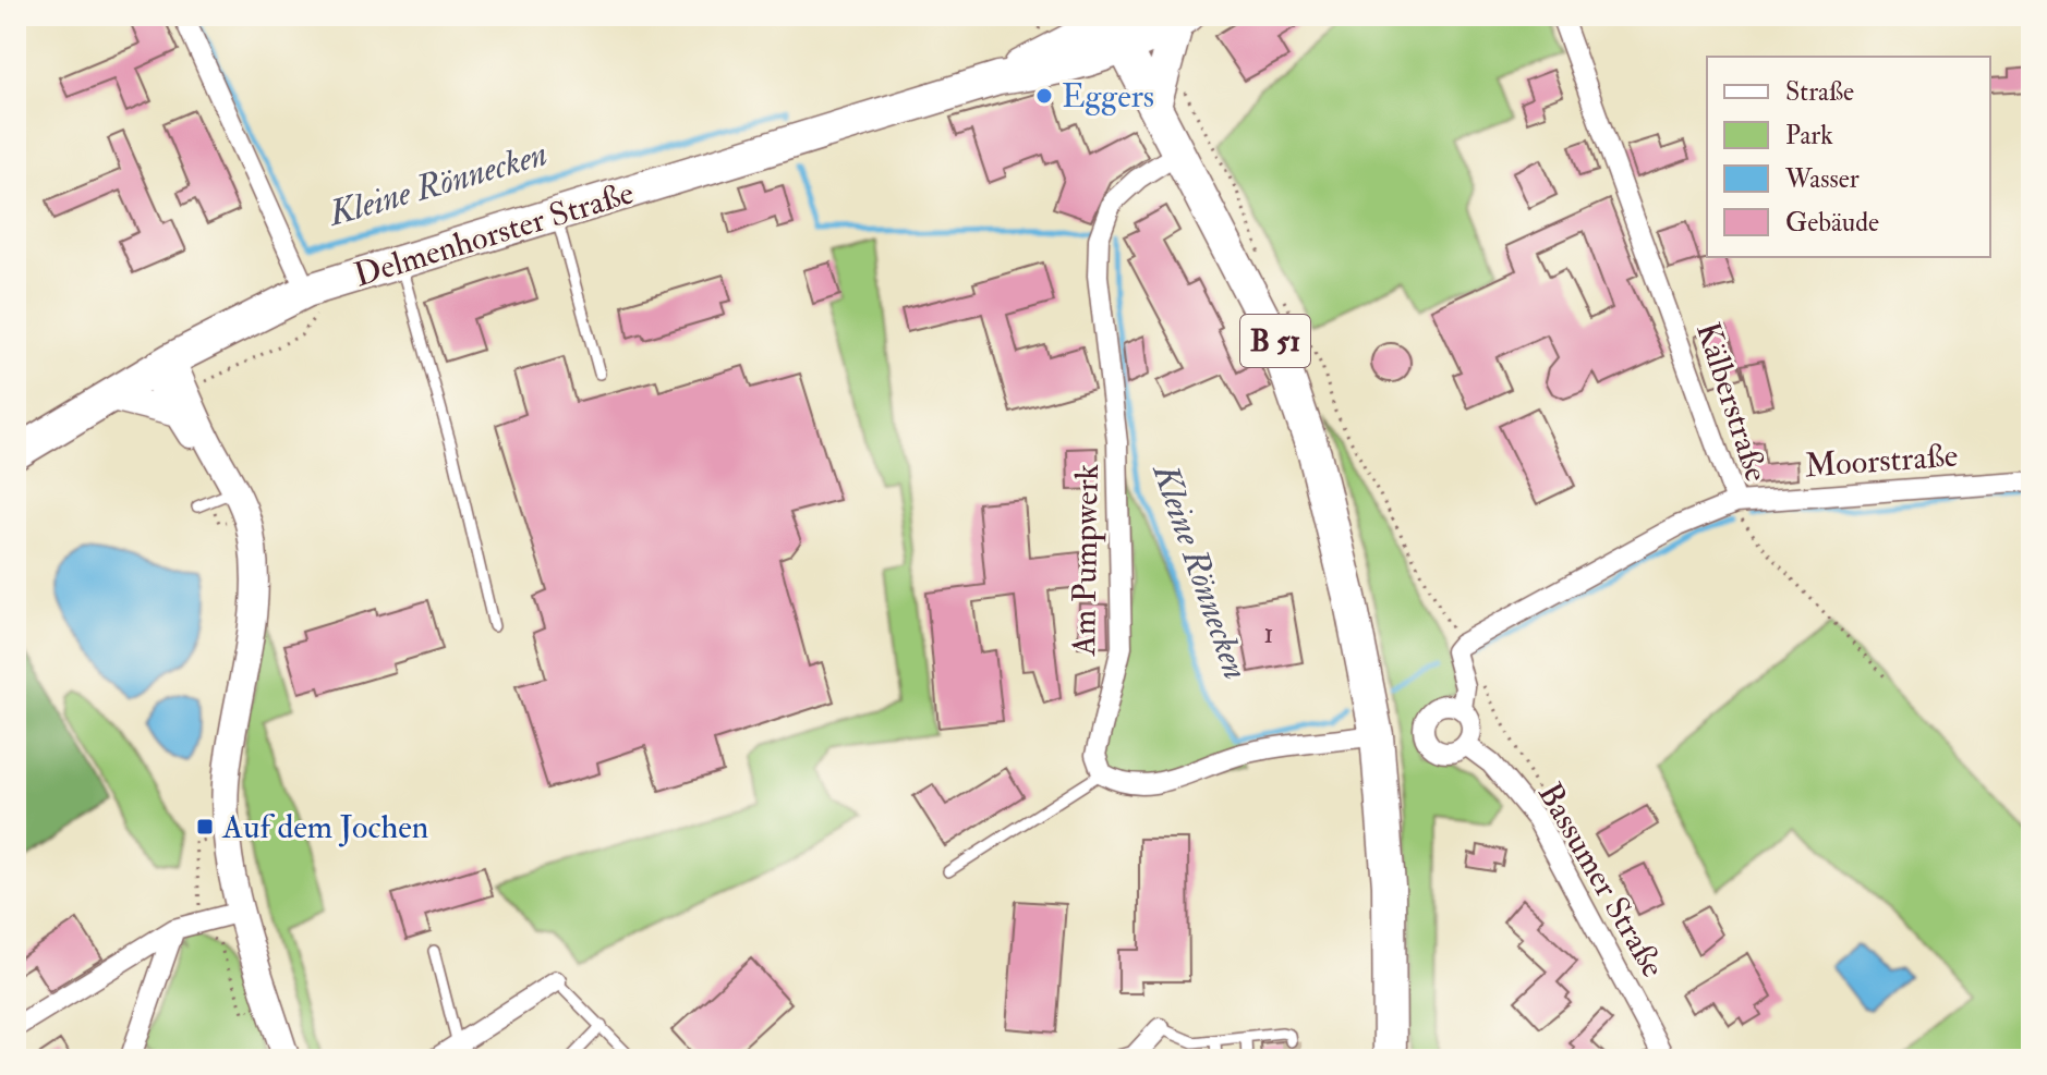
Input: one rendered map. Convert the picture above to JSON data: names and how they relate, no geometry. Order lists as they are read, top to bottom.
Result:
{
  "streets": {
    "main road": ["Delmenhorster Straße", "B 51"],
    "street": [
      "Kälberstraße",
      "Moorstraße",
      "Am Pumpwerk",
      "Bassumer Straße"
    ]
  },
  "crossings": [
    ["Delmenhorster Straße", "B 51"],
    ["B 51", "Am Pumpwerk"],
    ["Kälberstraße", "Moorstraße"]
  ],
  "water": ["Kleine Rönnecken"],
  "places": {
    "other": ["Eggers"],
    "transit": ["Auf dem Jochen"]
  },
  "house_numbers": ["1"],
  "legend": [
    "Straße",
    "Park",
    "Wasser",
    "Gebäude"
  ]
}
